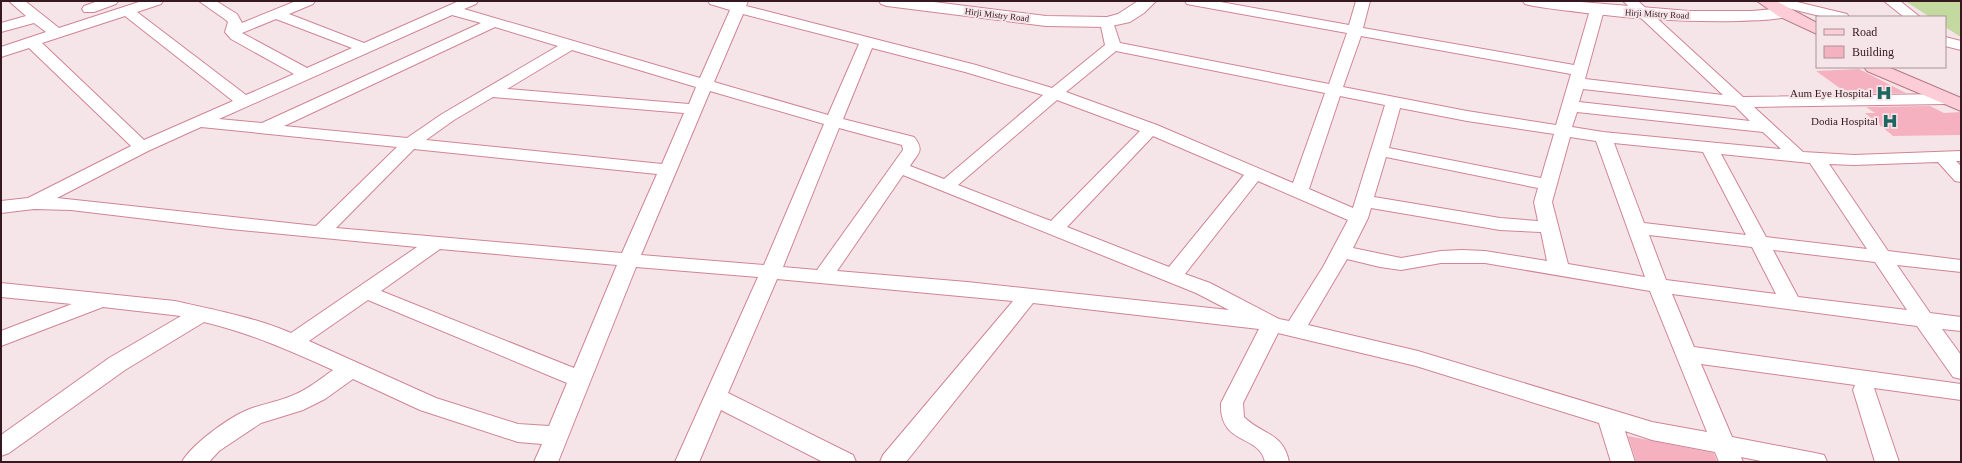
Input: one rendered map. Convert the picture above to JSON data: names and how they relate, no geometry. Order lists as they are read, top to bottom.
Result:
{
  "streets": {
    "main road": ["Hirji Mistry Road"]
  },
  "places": {
    "hospital": ["Aum Eye Hospital", "Dodia Hospital"]
  },
  "legend": ["Road", "Building"]
}
